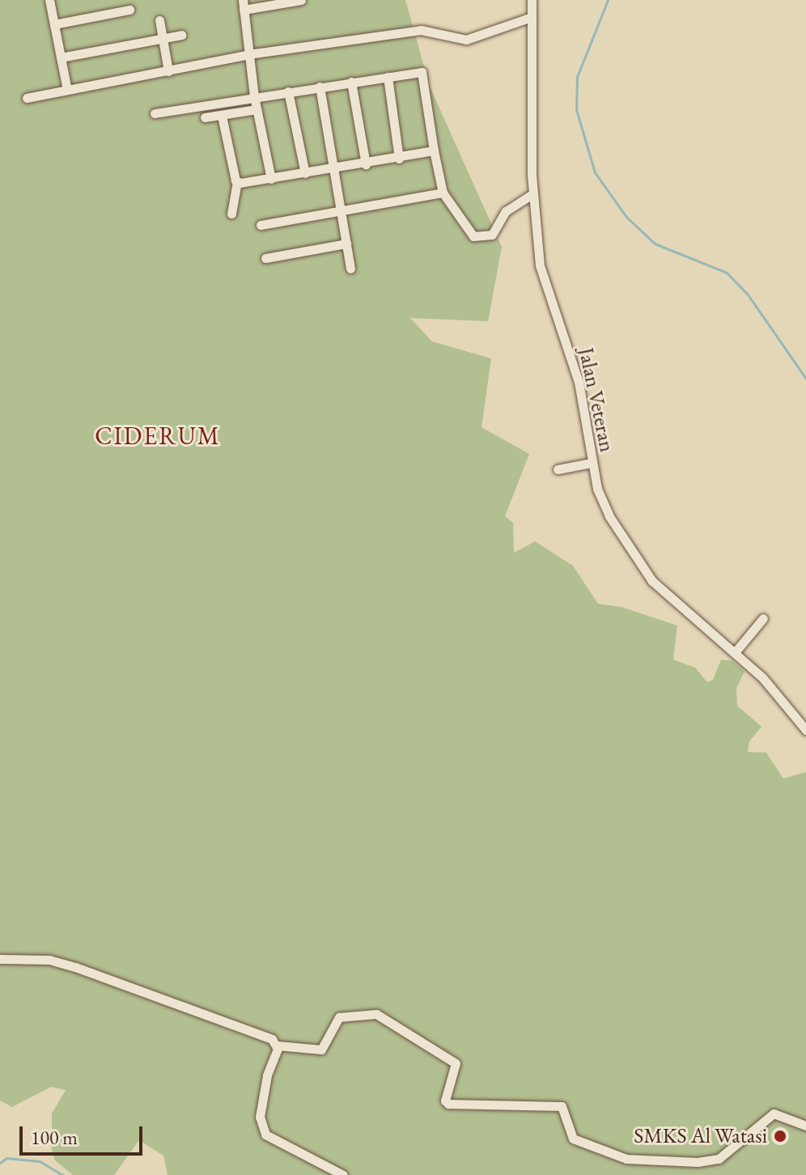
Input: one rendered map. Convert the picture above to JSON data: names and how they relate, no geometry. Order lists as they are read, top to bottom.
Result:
{
  "streets": {
    "street": ["Jalan Veteran"]
  },
  "districts": ["CIDERUM"],
  "places": ["SMKS Al Watasi"],
  "scale_bar": "100 m"
}
